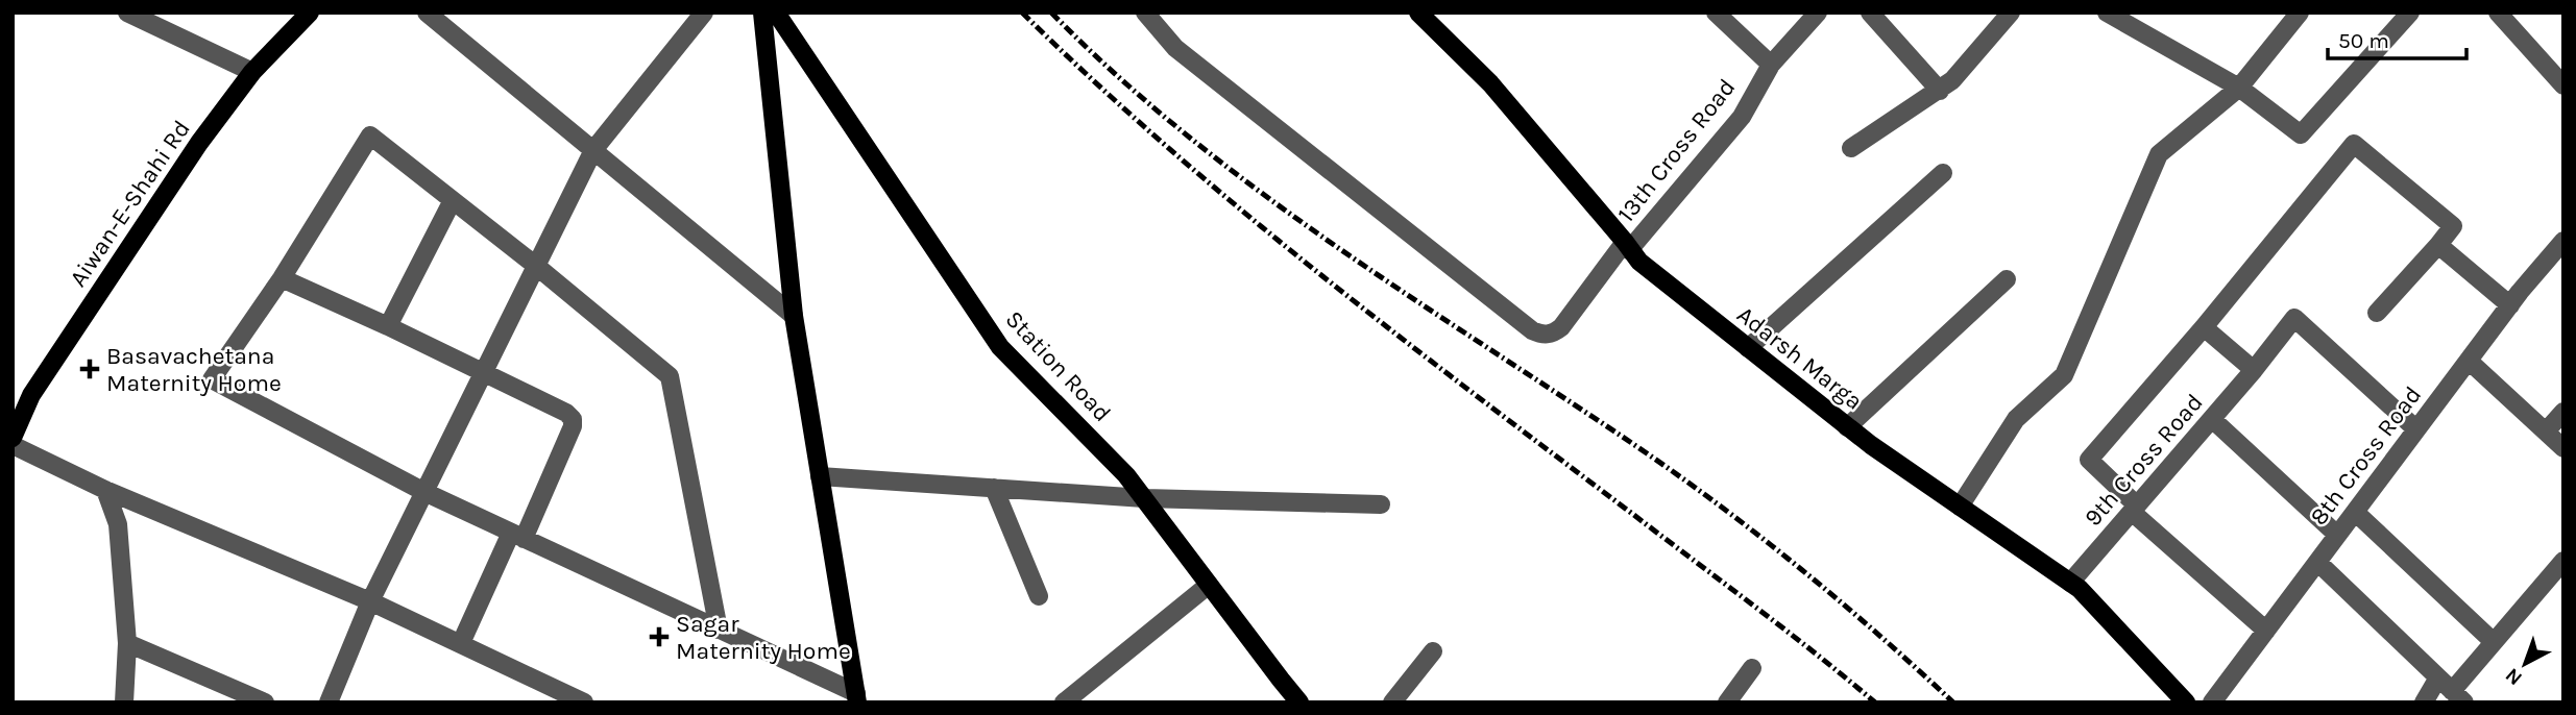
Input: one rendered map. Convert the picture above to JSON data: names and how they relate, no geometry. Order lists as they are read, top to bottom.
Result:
{
  "streets": {
    "main road": ["Aiwan-E-Shahi Rd", "Adarsh Marga", "Station Road"],
    "street": ["13th Cross Road", "8th Cross Road", "9th Cross Road"]
  },
  "crossings": [
    ["13th Cross Road", "Adarsh Marga"],
    ["Adarsh Marga", "9th Cross Road"],
    ["8th Cross Road", "9th Cross Road"]
  ],
  "places": {
    "health": ["Basavachetana Maternity Home", "Sagar Maternity Home"]
  },
  "scale_bar": "50 m",
  "north": "bottom left"
}
